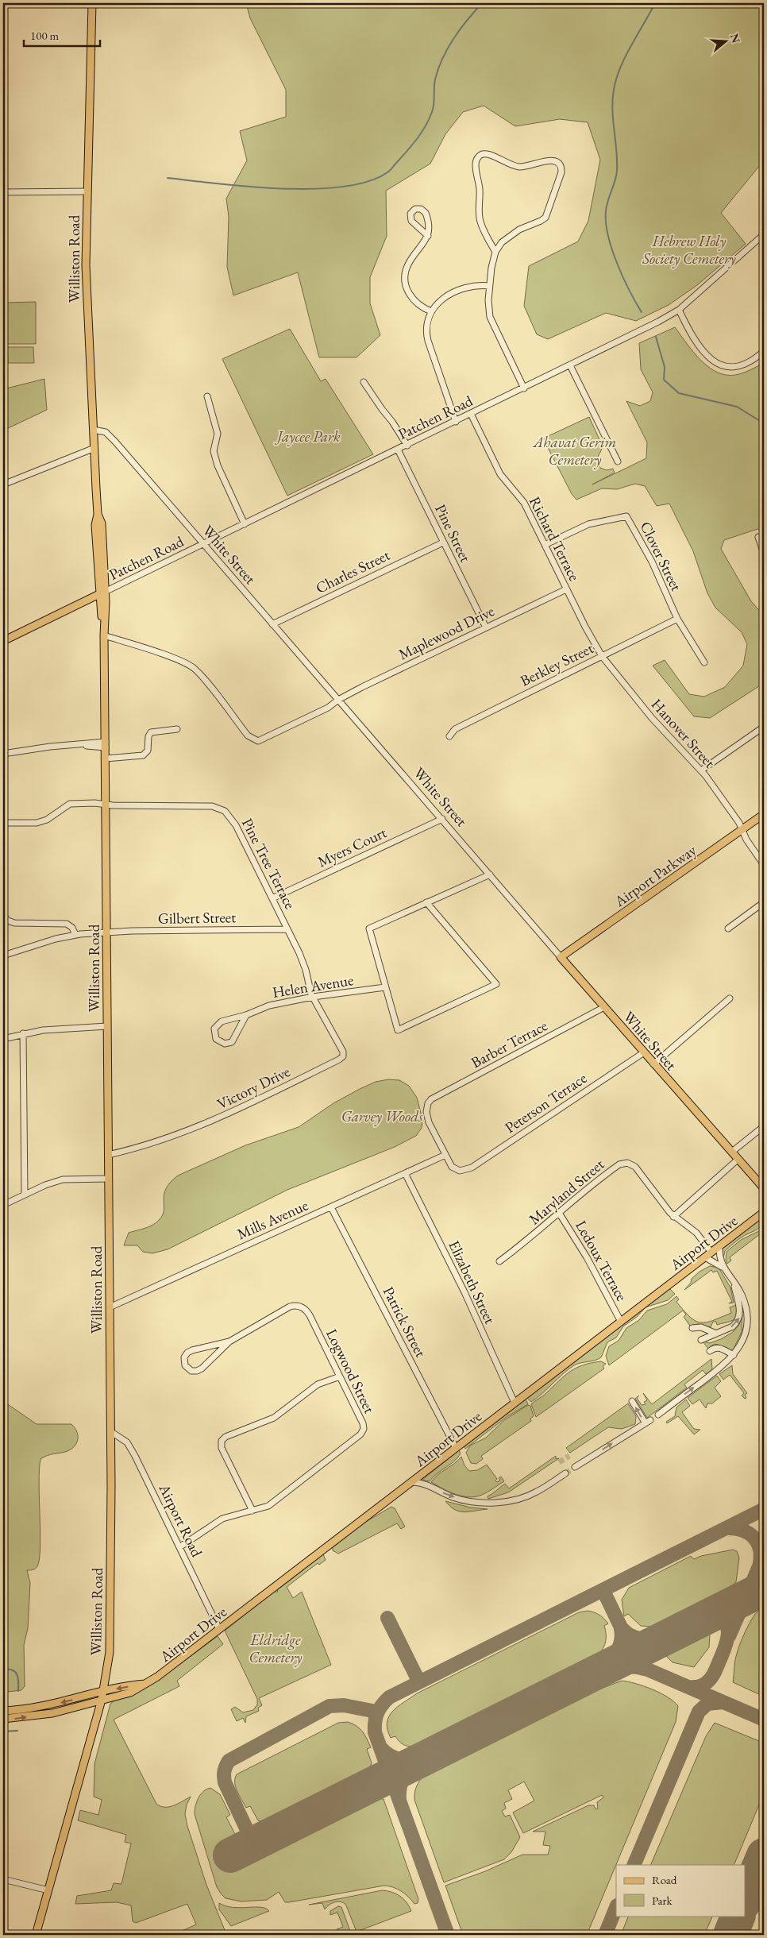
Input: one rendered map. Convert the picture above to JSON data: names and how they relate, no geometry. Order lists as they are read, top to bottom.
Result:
{
  "streets": {
    "main road": [
      "Williston Road",
      "White Street",
      "Airport Parkway",
      "Airport Drive"
    ],
    "street": [
      "Patchen Road",
      "Pine Street",
      "Richard Terrace",
      "Clover Street",
      "Charles Street",
      "Maplewood Drive",
      "Berkley Street",
      "Hanover Street",
      "Myers Court",
      "Pine Tree Terrace",
      "Gilbert Street",
      "Helen Avenue",
      "Barber Terrace",
      "Victory Drive",
      "Peterson Terrace",
      "Maryland Street",
      "Mills Avenue",
      "Ledoux Terrace",
      "Elizabeth Street",
      "Patrick Street",
      "Logwood Street",
      "Airport Road"
    ]
  },
  "crossings": [
    ["Williston Road", "Patchen Road"],
    ["Williston Road", "White Street"],
    ["Williston Road", "Maplewood Drive"],
    ["Williston Road", "Pine Tree Terrace"],
    ["Williston Road", "Gilbert Street"],
    ["Williston Road", "Victory Drive"],
    ["Williston Road", "Mills Avenue"],
    ["Williston Road", "Airport Drive"],
    ["Williston Road", "Airport Road"],
    ["Patchen Road", "Pine Street"],
    ["Patchen Road", "Richard Terrace"],
    ["Patchen Road", "White Street"],
    ["Pine Street", "Charles Street"],
    ["Pine Street", "Maplewood Drive"],
    ["Richard Terrace", "Clover Street"],
    ["Richard Terrace", "Maplewood Drive"],
    ["Richard Terrace", "Berkley Street"],
    ["Richard Terrace", "Hanover Street"],
    ["White Street", "Charles Street"],
    ["White Street", "Maplewood Drive"],
    ["White Street", "Myers Court"],
    ["White Street", "Airport Parkway"],
    ["White Street", "Barber Terrace"],
    ["White Street", "Peterson Terrace"],
    ["Clover Street", "Berkley Street"],
    ["Berkley Street", "Hanover Street"],
    ["Hanover Street", "Airport Parkway"],
    ["Myers Court", "Pine Tree Terrace"],
    ["Pine Tree Terrace", "Gilbert Street"],
    ["Pine Tree Terrace", "Helen Avenue"],
    ["Pine Tree Terrace", "Victory Drive"],
    ["Helen Avenue", "Victory Drive"],
    ["Barber Terrace", "Peterson Terrace"],
    ["Barber Terrace", "Mills Avenue"],
    ["Peterson Terrace", "Mills Avenue"],
    ["Maryland Street", "Airport Drive"],
    ["Maryland Street", "Ledoux Terrace"],
    ["Mills Avenue", "Elizabeth Street"],
    ["Mills Avenue", "Patrick Street"],
    ["Airport Drive", "Ledoux Terrace"],
    ["Airport Drive", "Elizabeth Street"],
    ["Airport Drive", "Patrick Street"],
    ["Airport Drive", "Airport Road"],
    ["Logwood Street", "Airport Road"]
  ],
  "parks": [
    "Hebrew Holy Society Cemetery",
    "Jaycee Park",
    "Ahavat Gerim Cemetery",
    "Garvey Woods",
    "Eldridge Cemetery"
  ],
  "legend": ["Road", "Park"],
  "scale_bar": "100 m",
  "north": "right"
}
